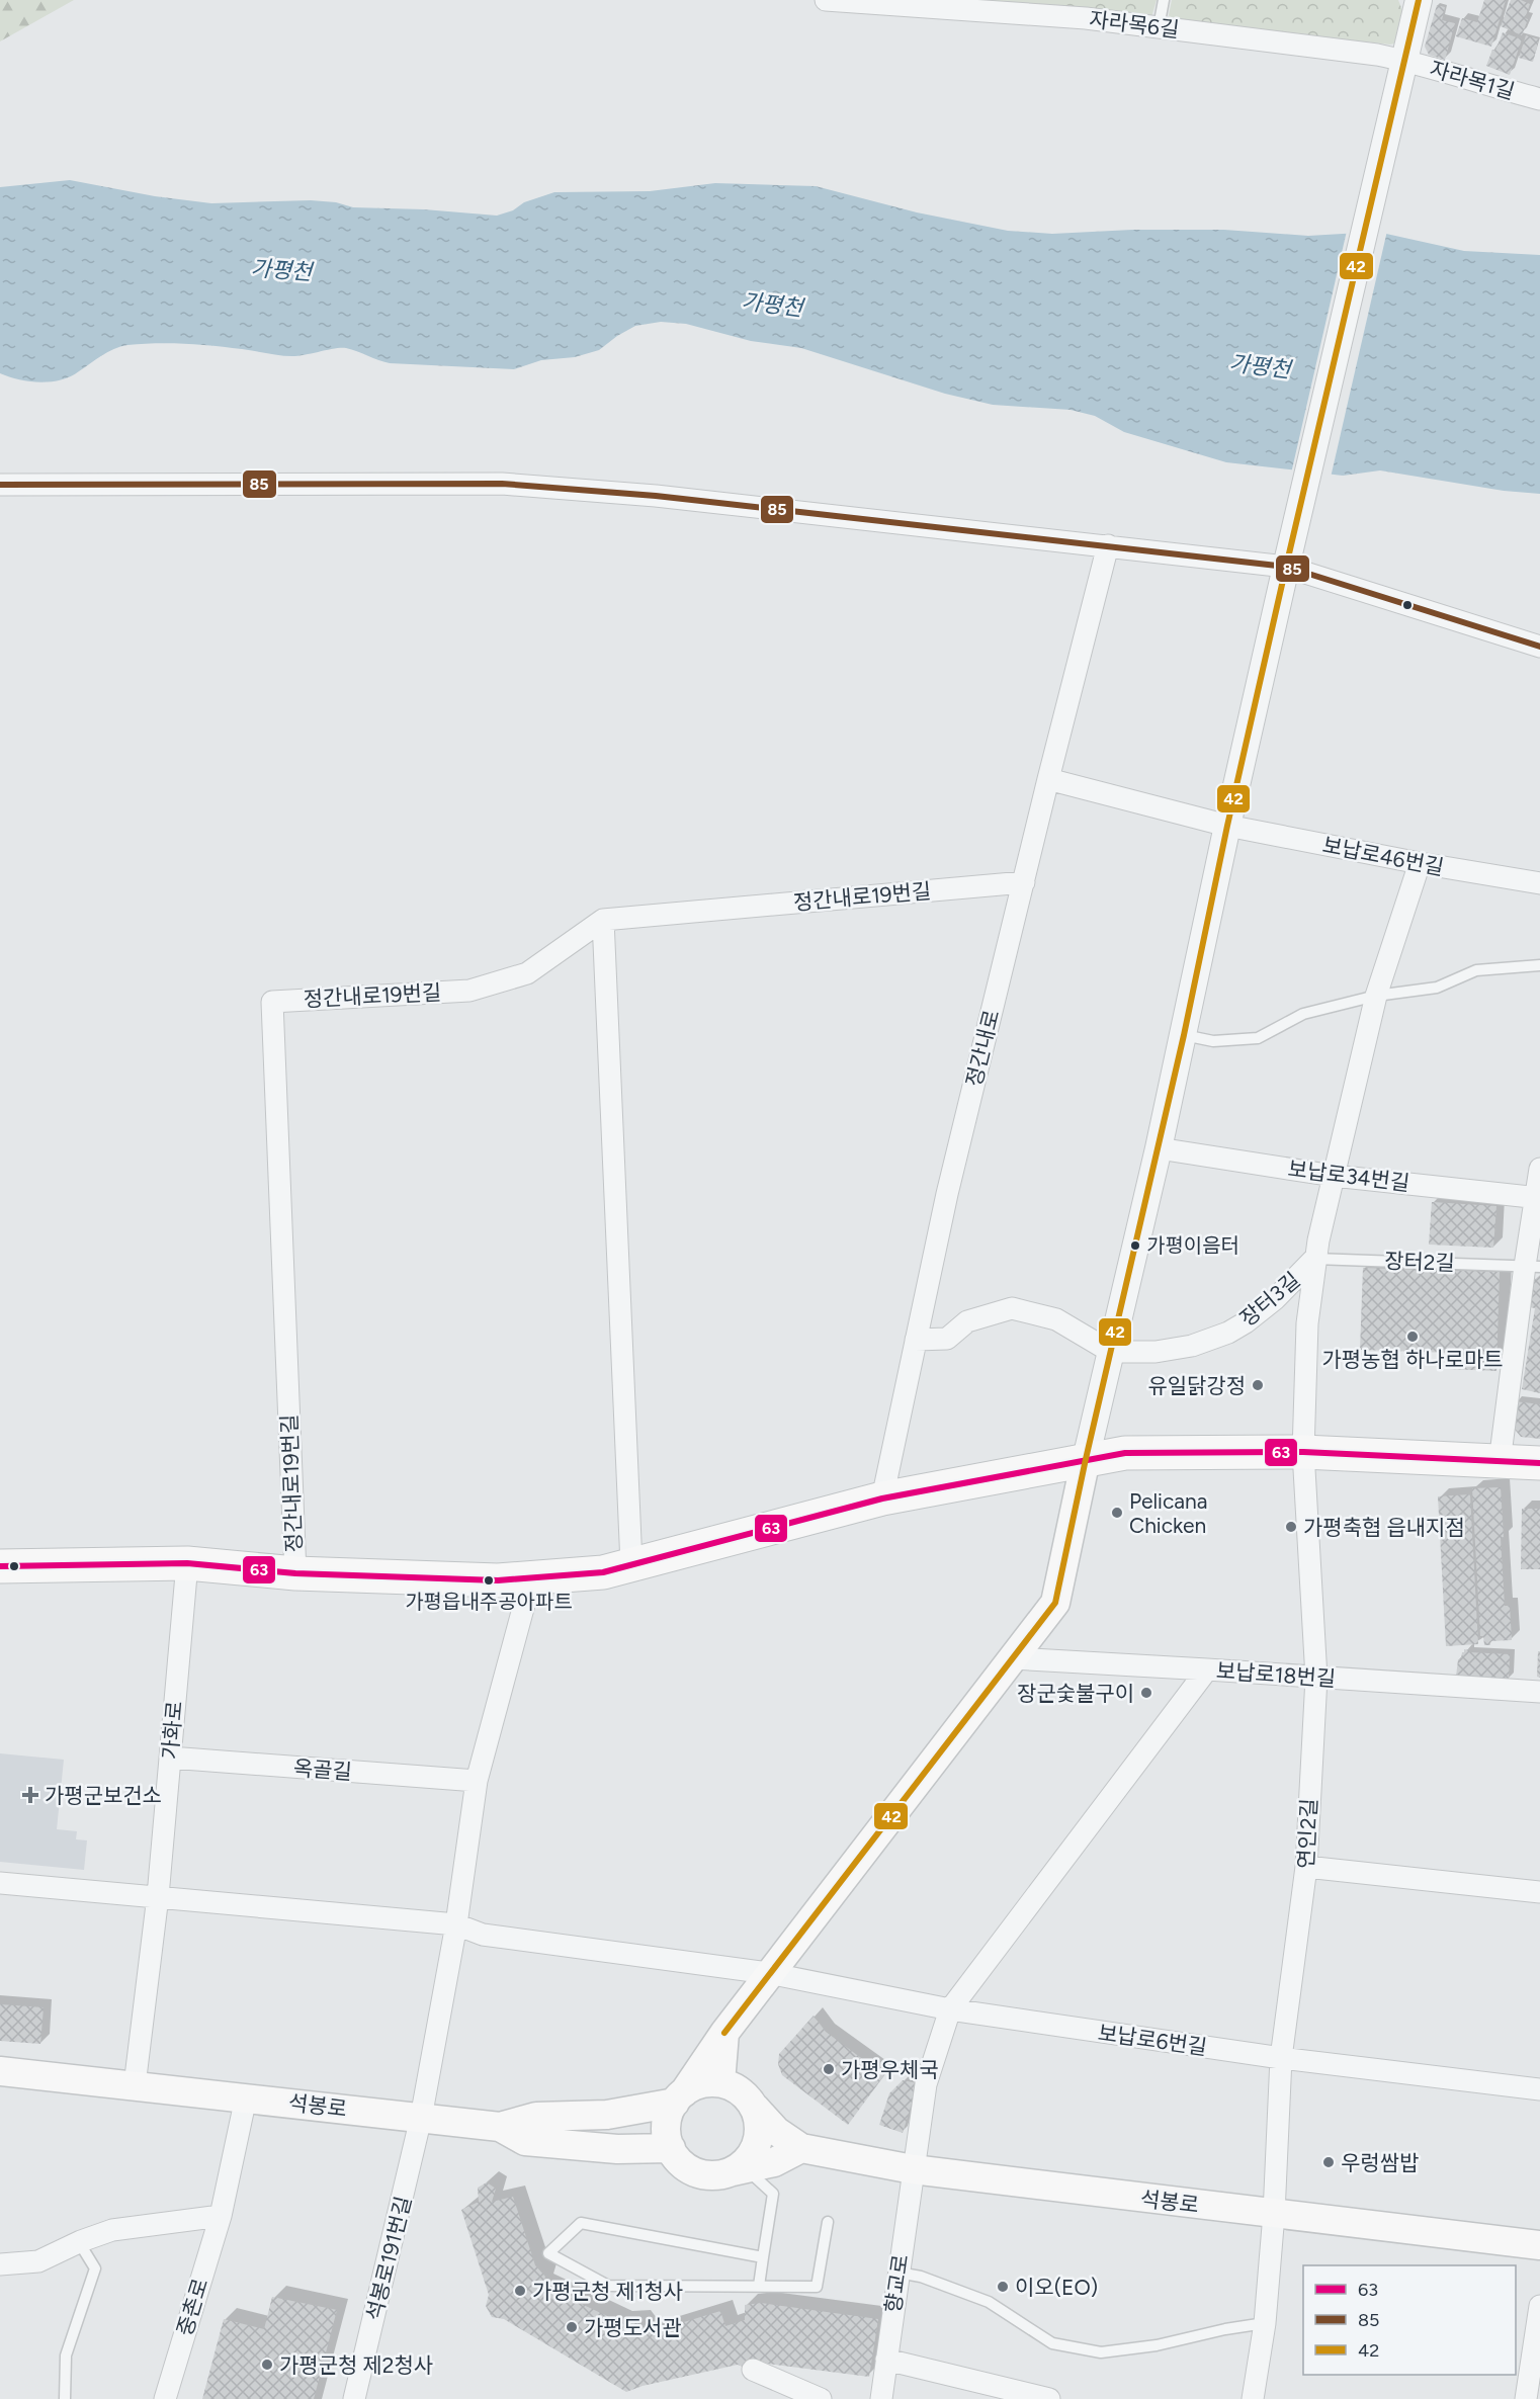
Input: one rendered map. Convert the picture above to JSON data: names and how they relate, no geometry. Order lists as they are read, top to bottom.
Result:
{
  "streets": {
    "main road": ["석봉로"],
    "street": [
      "자라목6길",
      "자라목1길",
      "보납로46번길",
      "정간내로19번길",
      "정간내로",
      "보납로34번길",
      "장터3길",
      "보납로18번길",
      "가화로",
      "옥골길",
      "연인2길",
      "보납로6번길",
      "석봉로191번길",
      "향교로",
      "중촌로"
    ],
    "lane": ["장터2길"]
  },
  "crossings": [
    ["자라목6길", "자라목1길"],
    ["보납로46번길", "장터3길"],
    ["정간내로19번길", "정간내로"],
    ["보납로34번길", "장터3길"],
    ["장터2길", "장터3길"],
    ["장터3길", "연인2길"],
    ["보납로18번길", "연인2길"],
    ["보납로18번길", "향교로"],
    ["가화로", "옥골길"],
    ["연인2길", "보납로6번길"],
    ["연인2길", "석봉로"],
    ["보납로6번길", "향교로"],
    ["석봉로", "석봉로191번길"],
    ["석봉로", "향교로"],
    ["석봉로", "중촌로"]
  ],
  "water": ["가평천"],
  "places": {
    "other": [
      "가평이음터",
      "가평농협 하나로마트",
      "유일닭강정",
      "Pelicana Chicken",
      "가평축협 읍내지점",
      "가평읍내주공아파트",
      "장군숯불구이",
      "가평우체국",
      "우렁쌈밥",
      "이오(EO)",
      "가평군청 제1청사",
      "가평도서관",
      "가평군청 제2청사"
    ],
    "health": ["가평군보건소"]
  },
  "lines": ["transit line 42", "transit line 85", "transit line 63"],
  "legend": ["63", "85", "42"]
}
